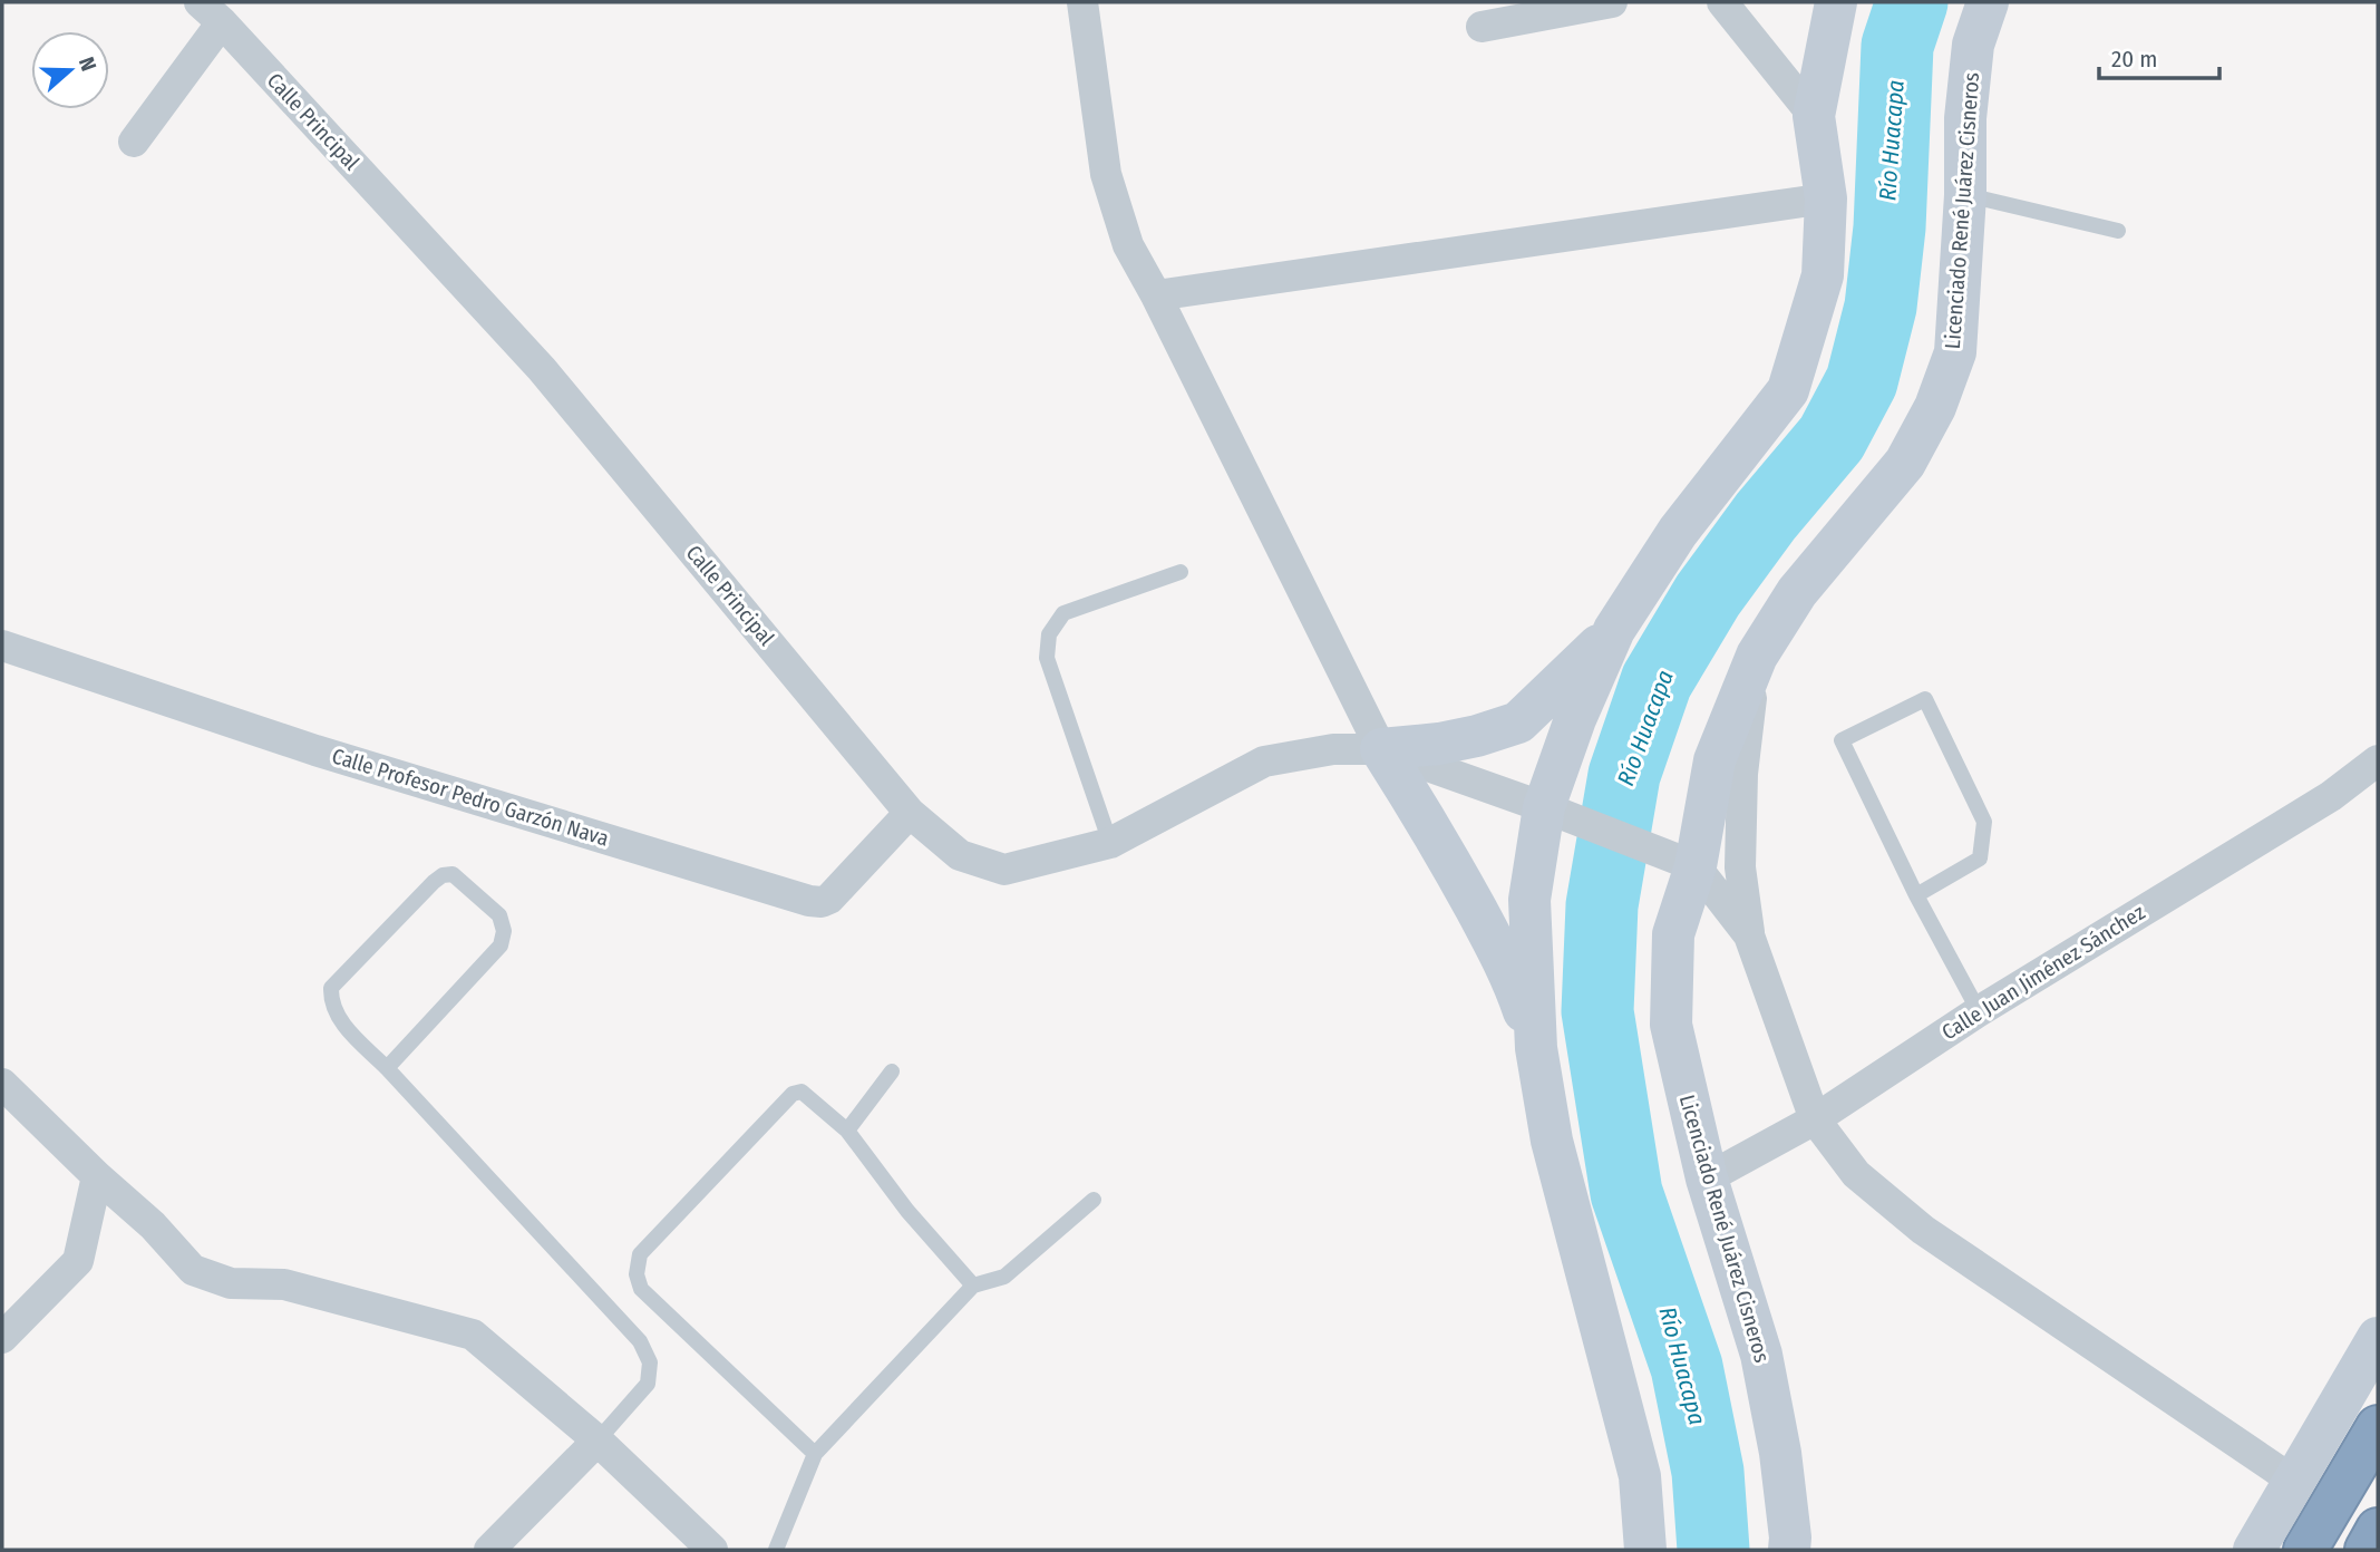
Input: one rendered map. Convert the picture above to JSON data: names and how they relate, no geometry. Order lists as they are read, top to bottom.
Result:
{
  "streets": {
    "main road": ["Licenciado René Juárez Cisneros"],
    "street": ["Calle Principal", "Calle Profesor Pedro Garzón Nava", "Calle Juan Jiménez Sánchez"]
  },
  "crossings": [
    ["Calle Principal", "Licenciado René Juárez Cisneros"],
    ["Calle Principal", "Calle Profesor Pedro Garzón Nava"],
    ["Licenciado René Juárez Cisneros", "Calle Juan Jiménez Sánchez"]
  ],
  "water": ["Río Huacapa"],
  "scale_bar": "20 m",
  "north": "right"
}
